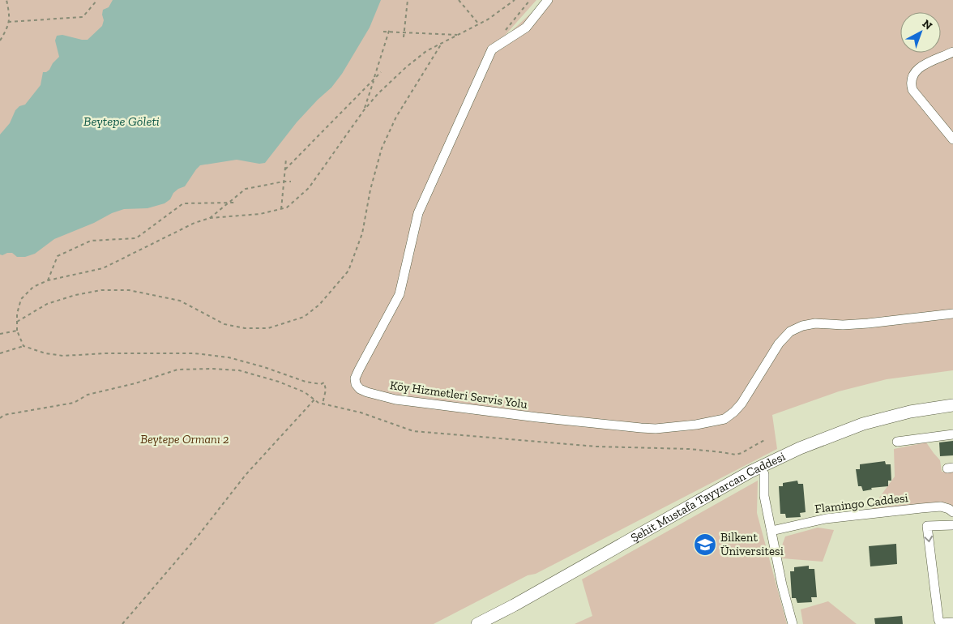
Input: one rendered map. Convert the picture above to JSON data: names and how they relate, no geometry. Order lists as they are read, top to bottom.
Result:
{
  "streets": {
    "main road": ["Şehit Mustafa Tayyarcan Caddesi"],
    "street": ["Köy Hizmetleri Servis Yolu", "Flamingo Caddesi"]
  },
  "water": ["Beytepe Göleti"],
  "parks": ["Beytepe Ormanı 2"],
  "places": {
    "school or university": ["Bilkent Üniversitesi"]
  },
  "north": "top right"
}
